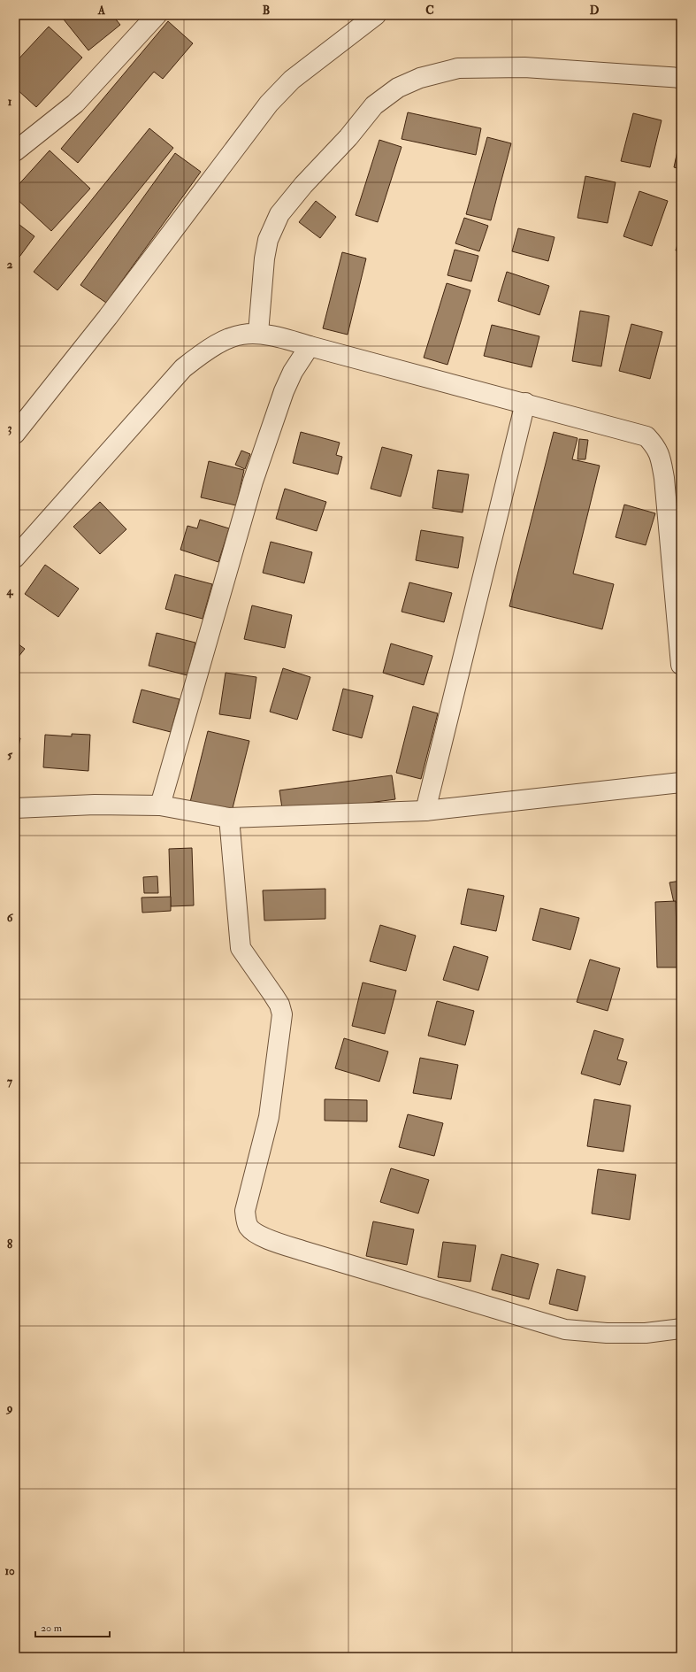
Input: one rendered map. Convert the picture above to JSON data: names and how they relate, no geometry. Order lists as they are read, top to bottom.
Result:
{
  "scale_bar": "20 m",
  "grid": {
    "columns": [
      "A",
      "B",
      "C",
      "D"
    ],
    "rows": [
      "1",
      "2",
      "3",
      "4",
      "5",
      "6",
      "7",
      "8",
      "9",
      "10"
    ]
  }
}
